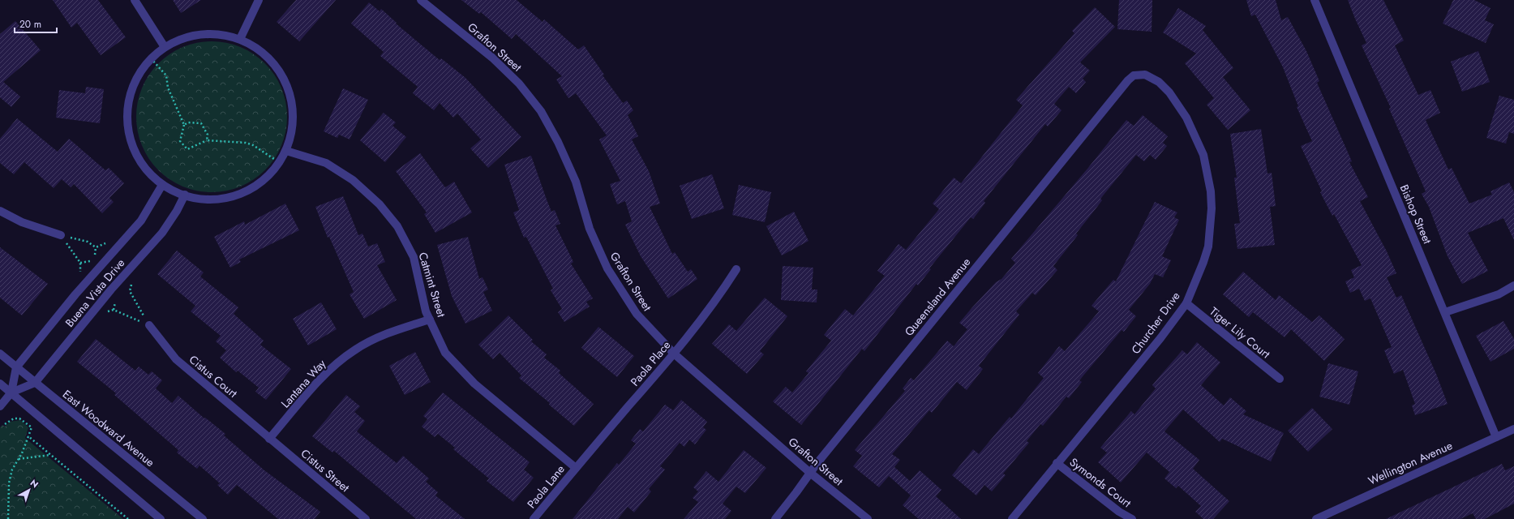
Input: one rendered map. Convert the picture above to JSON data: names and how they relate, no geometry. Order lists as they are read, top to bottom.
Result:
{
  "streets": {
    "street": [
      "Grafton Street",
      "Bishop Street",
      "Catmint Street",
      "Buena Vista Drive",
      "Queensland Avenue",
      "Churcher Drive",
      "Tiger Lily Court",
      "Paola Place",
      "Cistus Court",
      "Lantana Way",
      "East Woodward Avenue",
      "Wellington Avenue",
      "Cistus Street",
      "Symonds Court",
      "Paola Lane"
    ]
  },
  "crossings": [
    ["Grafton Street", "Queensland Avenue"],
    ["Grafton Street", "Paola Place"],
    ["Bishop Street", "Wellington Avenue"],
    ["Catmint Street", "Paola Place"],
    ["Catmint Street", "Lantana Way"],
    ["Catmint Street", "Paola Lane"],
    ["Buena Vista Drive", "East Woodward Avenue"],
    ["Queensland Avenue", "Churcher Drive"],
    ["Churcher Drive", "Tiger Lily Court"],
    ["Churcher Drive", "Symonds Court"],
    ["Paola Place", "Paola Lane"],
    ["Cistus Court", "Lantana Way"],
    ["Cistus Court", "Cistus Street"],
    ["Lantana Way", "Cistus Street"]
  ],
  "scale_bar": "20 m",
  "north": "top right"
}
